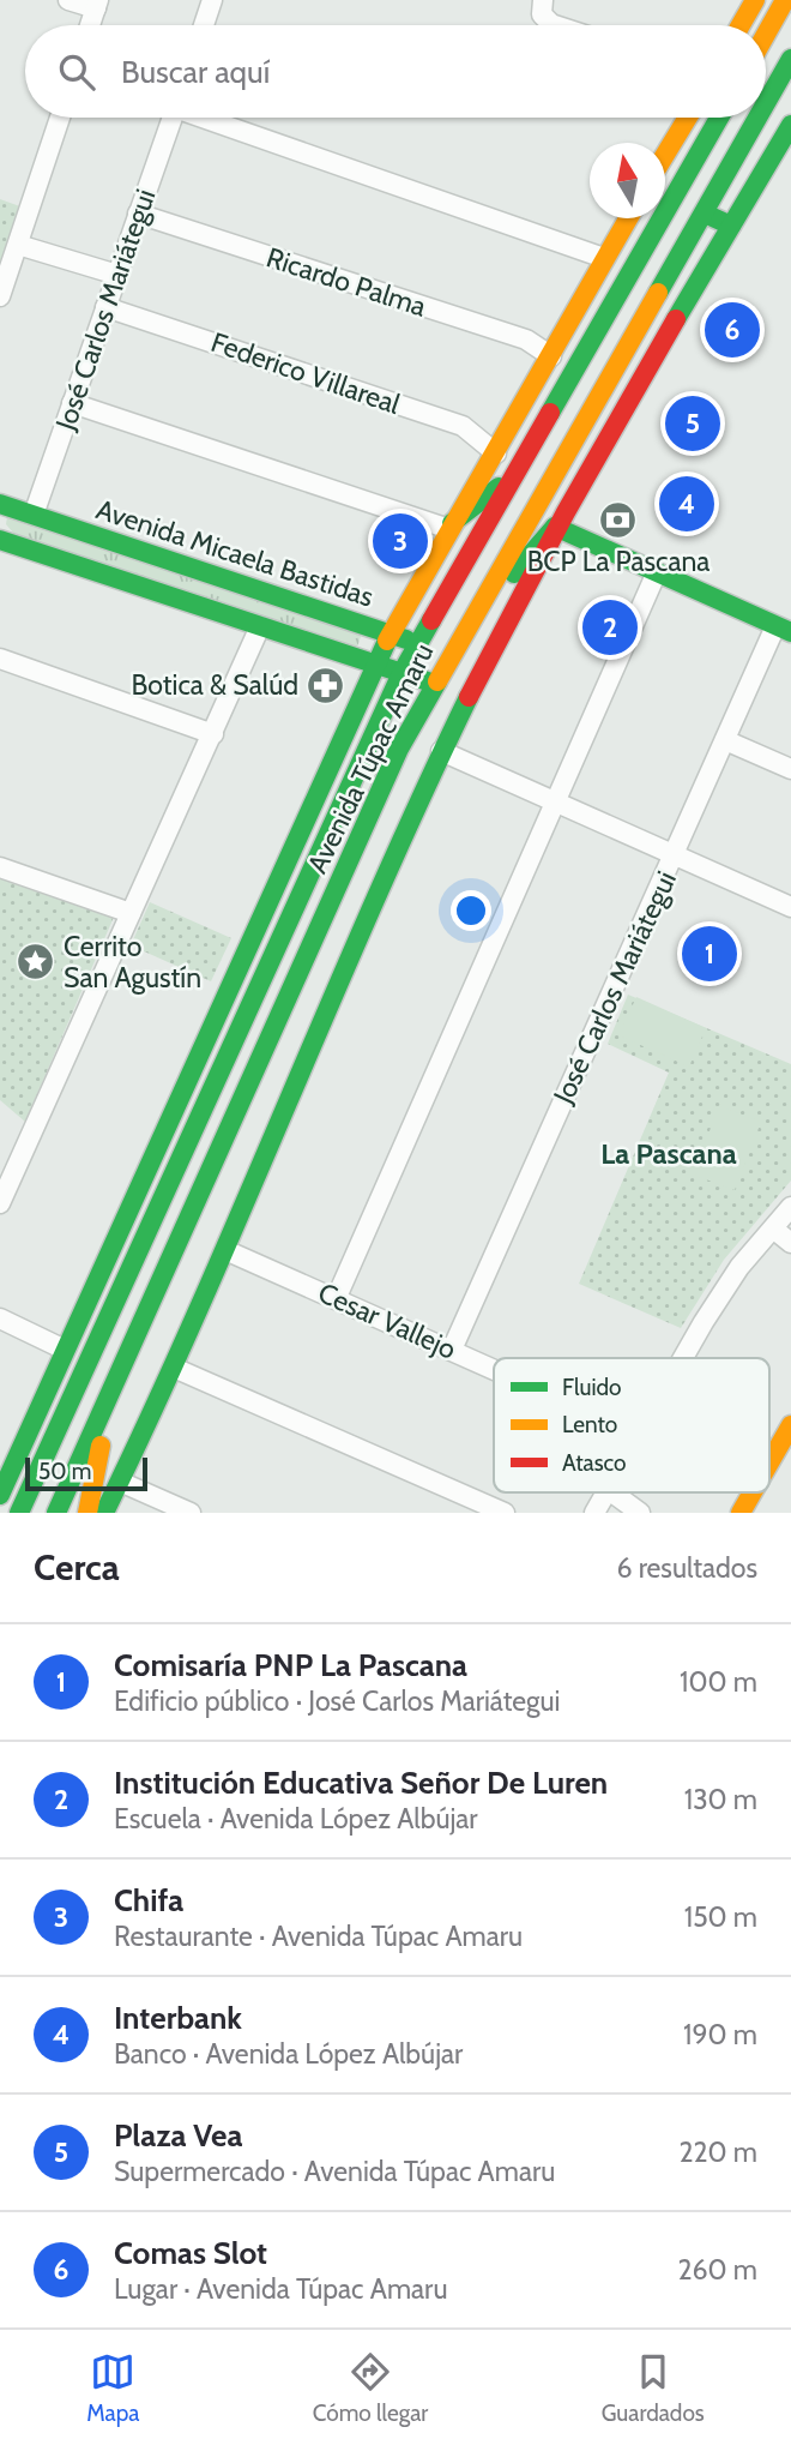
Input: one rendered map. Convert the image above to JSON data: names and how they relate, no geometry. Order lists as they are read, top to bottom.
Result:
{
  "streets": {
    "main road": ["Avenida Micaela Bastidas", "Avenida Túpac Amaru"],
    "street": [
      "Ricardo Palma",
      "José Carlos Mariátegui",
      "Federico Villareal",
      "Cesar Vallejo"
    ]
  },
  "crossings": [
    ["Ricardo Palma", "José Carlos Mariátegui"],
    ["Ricardo Palma", "Avenida Túpac Amaru"],
    ["José Carlos Mariátegui", "Federico Villareal"],
    ["José Carlos Mariátegui", "Avenida Micaela Bastidas"],
    ["José Carlos Mariátegui", "Cesar Vallejo"],
    ["Federico Villareal", "Avenida Túpac Amaru"],
    ["Avenida Micaela Bastidas", "Avenida Túpac Amaru"]
  ],
  "districts": ["La Pascana"],
  "places": {
    "bank": ["BCP La Pascana"],
    "pharmacy": ["Botica & Salúd"],
    "place": ["Cerrito San Agustín"]
  },
  "legend": ["Fluido", "Lento", "Atasco"],
  "scale_bar": "50 m",
  "north": "top",
  "page": {
    "search": "Buscar aquí",
    "pins": [
      "6",
      "5",
      "4",
      "3",
      "2",
      "1"
    ],
    "scale": "50 m",
    "heading": ["Cerca", "6 resultados"],
    "list": [
      {
        "mark": "1",
        "name": "Comisaría PNP La Pascana",
        "note": "Edificio público · José Carlos Mariátegui",
        "value": "100 m"
      },
      {
        "mark": "2",
        "name": "Institución Educativa Señor De Luren",
        "note": "Escuela · Avenida López Albújar",
        "value": "130 m"
      },
      {
        "mark": "3",
        "name": "Chifa",
        "note": "Restaurante · Avenida Túpac Amaru",
        "value": "150 m"
      },
      {
        "mark": "4",
        "name": "Interbank",
        "note": "Banco · Avenida López Albújar",
        "value": "190 m"
      },
      {
        "mark": "5",
        "name": "Plaza Vea",
        "note": "Supermercado · Avenida Túpac Amaru",
        "value": "220 m"
      },
      {
        "mark": "6",
        "name": "Comas Slot",
        "note": "Lugar · Avenida Túpac Amaru",
        "value": "260 m"
      }
    ],
    "nav": ["Mapa", "Cómo llegar", "Guardados"]
  }
}
